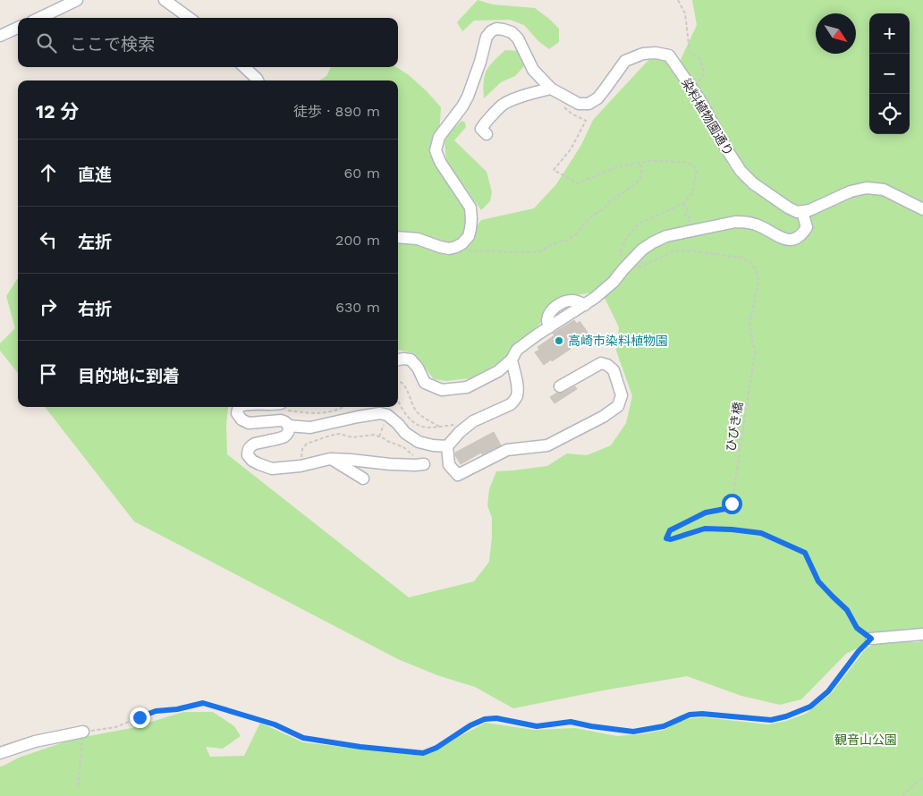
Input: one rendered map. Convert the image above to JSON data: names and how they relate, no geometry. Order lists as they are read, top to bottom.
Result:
{
  "streets": {
    "street": ["染料植物園通り"],
    "path": ["ひびき橋"]
  },
  "parks": ["観音山公園"],
  "places": ["高崎市染料植物園"],
  "north": "bottom right",
  "page": {
    "map_buttons": ["+", "−"],
    "search": "ここで検索",
    "heading": ["12 分", "徒歩 · 890 m"],
    "list": [
      ["直進", "60 m"],
      ["左折", "200 m"],
      ["右折", "630 m"],
      "目的地に到着"
    ]
  }
}
